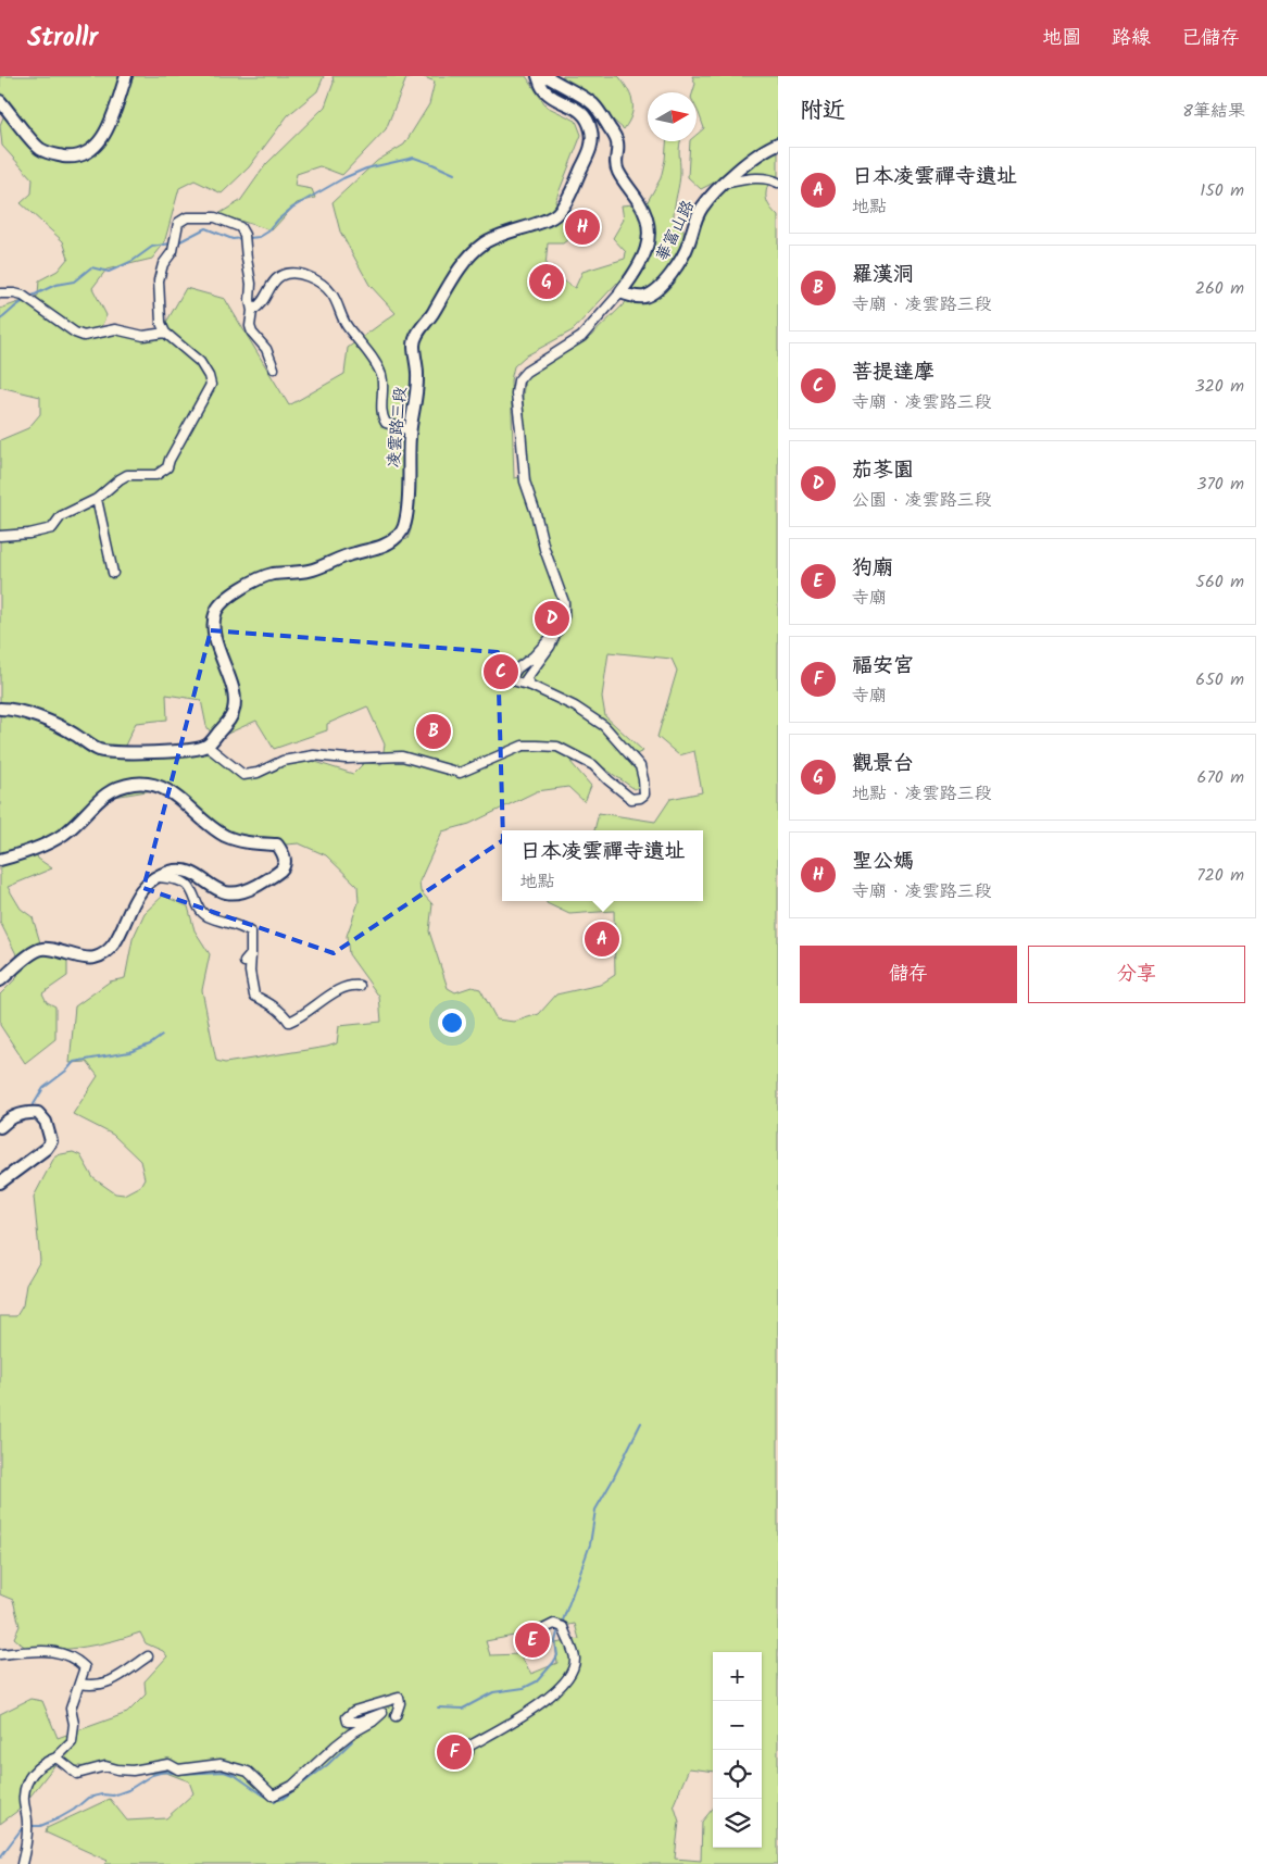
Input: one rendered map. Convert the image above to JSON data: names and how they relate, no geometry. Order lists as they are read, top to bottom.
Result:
{
  "streets": {
    "street": ["華富山路", "凌雲路三段"]
  },
  "north": "right",
  "page": {
    "header": "Strollr",
    "nav": ["地圖", "路線", "已儲存"],
    "heading": ["附近", "8筆結果"],
    "list": [
      {
        "mark": "A",
        "name": "日本凌雲禪寺遺址",
        "note": "地點",
        "value": "150 m"
      },
      {
        "mark": "B",
        "name": "羅漢洞",
        "note": "寺廟 · 凌雲路三段",
        "value": "260 m"
      },
      {
        "mark": "C",
        "name": "菩提達摩",
        "note": "寺廟 · 凌雲路三段",
        "value": "320 m"
      },
      {
        "mark": "D",
        "name": "茄苳園",
        "note": "公園 · 凌雲路三段",
        "value": "370 m"
      },
      {
        "mark": "E",
        "name": "狗廟",
        "note": "寺廟",
        "value": "560 m"
      },
      {
        "mark": "F",
        "name": "福安宮",
        "note": "寺廟",
        "value": "650 m"
      },
      {
        "mark": "G",
        "name": "觀景台",
        "note": "地點 · 凌雲路三段",
        "value": "670 m"
      },
      {
        "mark": "H",
        "name": "聖公媽",
        "note": "寺廟 · 凌雲路三段",
        "value": "720 m"
      }
    ],
    "pins": [
      "H",
      "G",
      "D",
      "C",
      "B",
      "A",
      "E",
      "F"
    ],
    "popup": ["日本凌雲禪寺遺址", "地點"],
    "buttons": ["儲存", "分享"],
    "map_buttons": ["+", "−"]
  }
}
